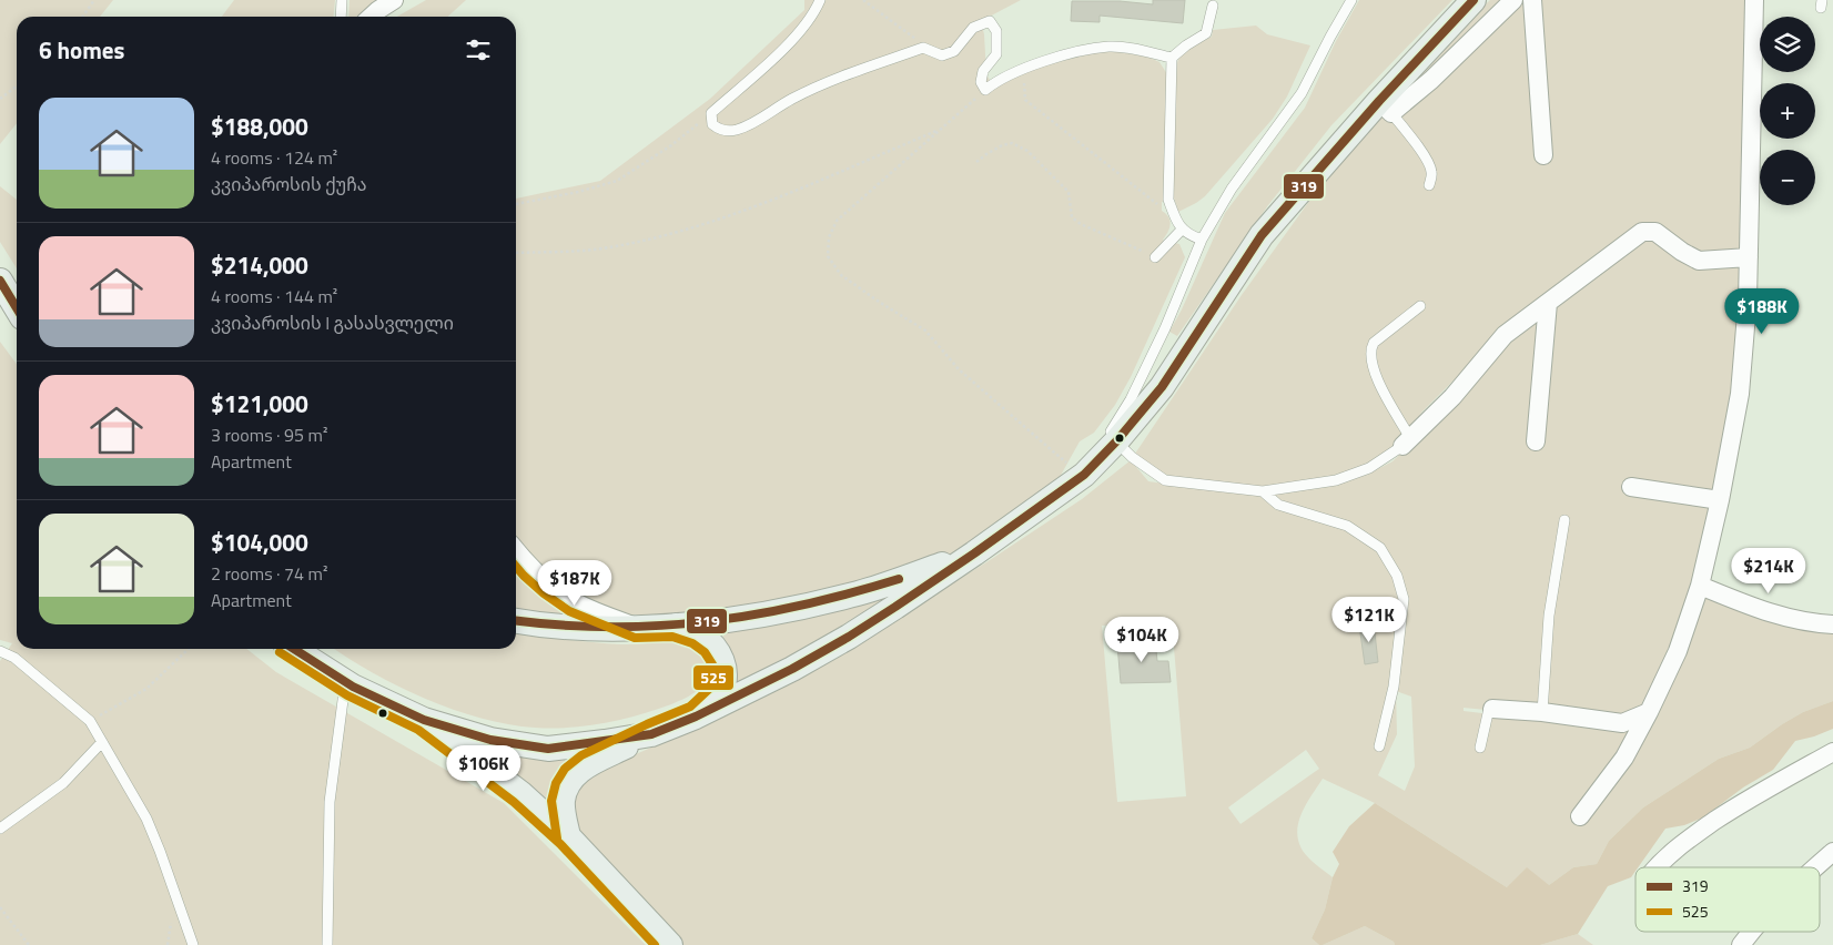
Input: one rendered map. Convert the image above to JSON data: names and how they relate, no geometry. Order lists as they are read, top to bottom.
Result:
{
  "lines": ["transit line 319", "transit line 525"],
  "legend": ["319", "525"],
  "page": {
    "map_buttons": ["+", "−"],
    "heading": "6 homes",
    "list": [
      {
        "name": "$188,000",
        "note": "4 rooms · 124 m² · კვიპაროსის ქუჩა"
      },
      {
        "name": "$214,000",
        "note": "4 rooms · 144 m² · კვიპაროსის I გასასვლელი"
      },
      {
        "name": "$121,000",
        "note": "3 rooms · 95 m² · Apartment"
      },
      {
        "name": "$104,000",
        "note": "2 rooms · 74 m² · Apartment"
      }
    ],
    "price": [
      "$188K",
      "$214K",
      "$187K",
      "$121K",
      "$104K",
      "$106K"
    ]
  }
}
